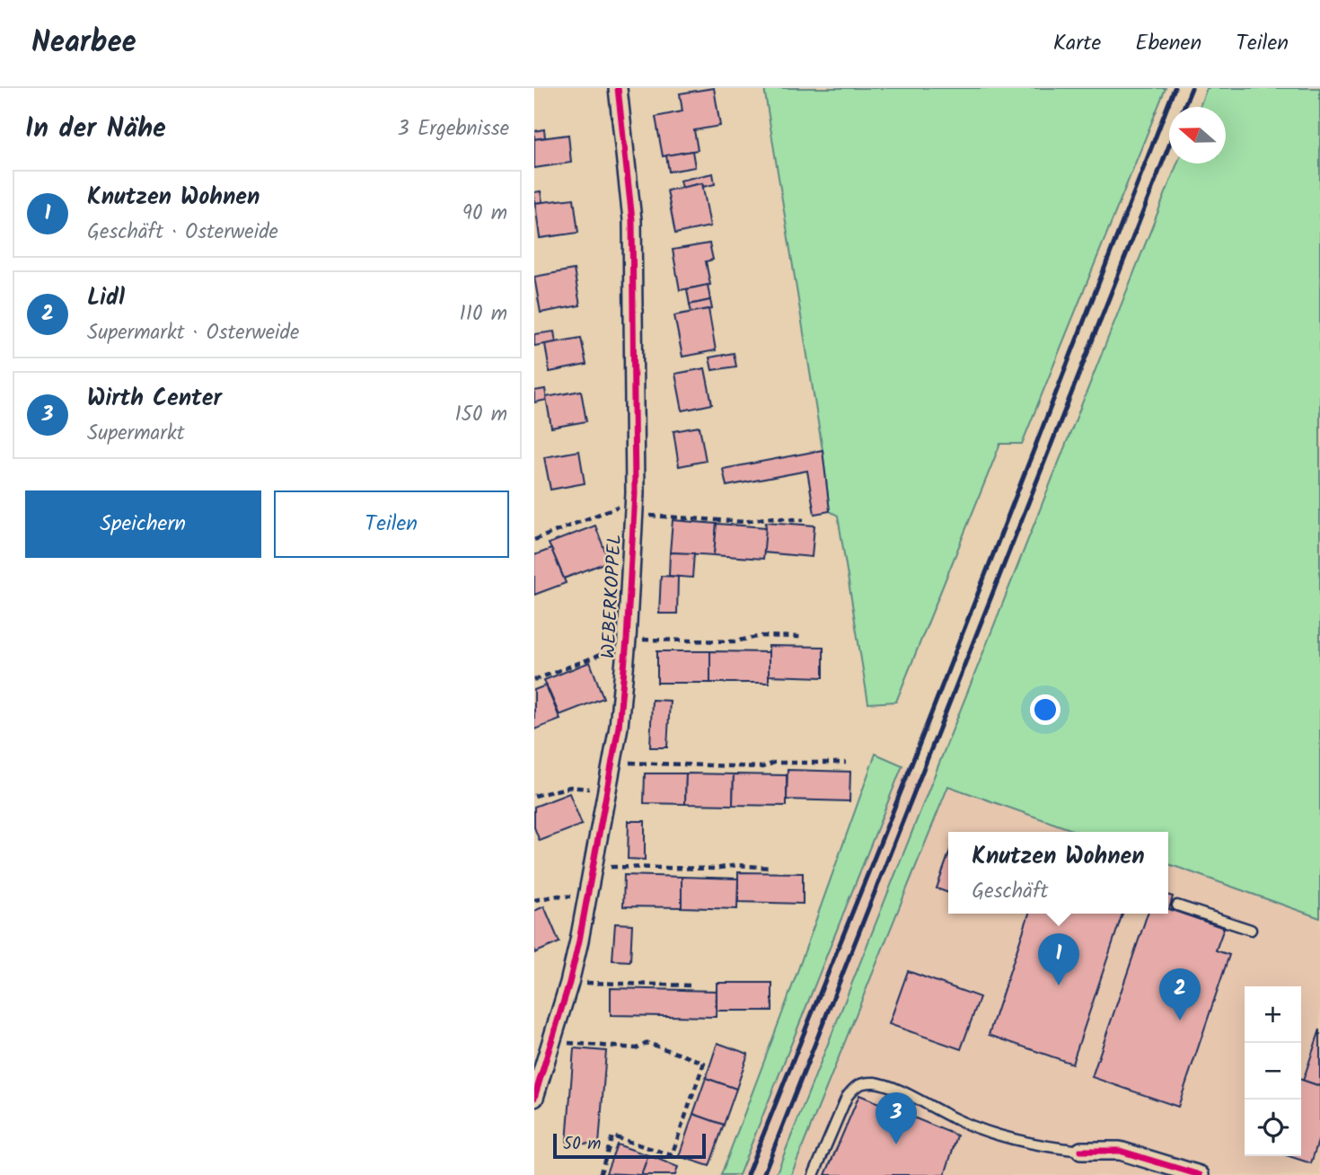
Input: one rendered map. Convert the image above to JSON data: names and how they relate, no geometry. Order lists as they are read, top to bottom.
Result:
{
  "streets": {
    "street": ["WEBERKOPPEL"]
  },
  "scale_bar": "50 m",
  "north": "left",
  "page": {
    "header": "Nearbee",
    "nav": ["Karte", "Ebenen", "Teilen"],
    "heading": ["In der Nähe", "3 Ergebnisse"],
    "list": [
      {
        "mark": "1",
        "name": "Knutzen Wohnen",
        "note": "Geschäft · Osterweide",
        "value": "90 m"
      },
      {
        "mark": "2",
        "name": "Lidl",
        "note": "Supermarkt · Osterweide",
        "value": "110 m"
      },
      {
        "mark": "3",
        "name": "Wirth Center",
        "note": "Supermarkt",
        "value": "150 m"
      }
    ],
    "buttons": ["Speichern", "Teilen"],
    "popup": ["Knutzen Wohnen", "Geschäft"],
    "pins": ["1", "2", "3"],
    "map_buttons": ["+", "−"],
    "scale": "50 m"
  }
}
